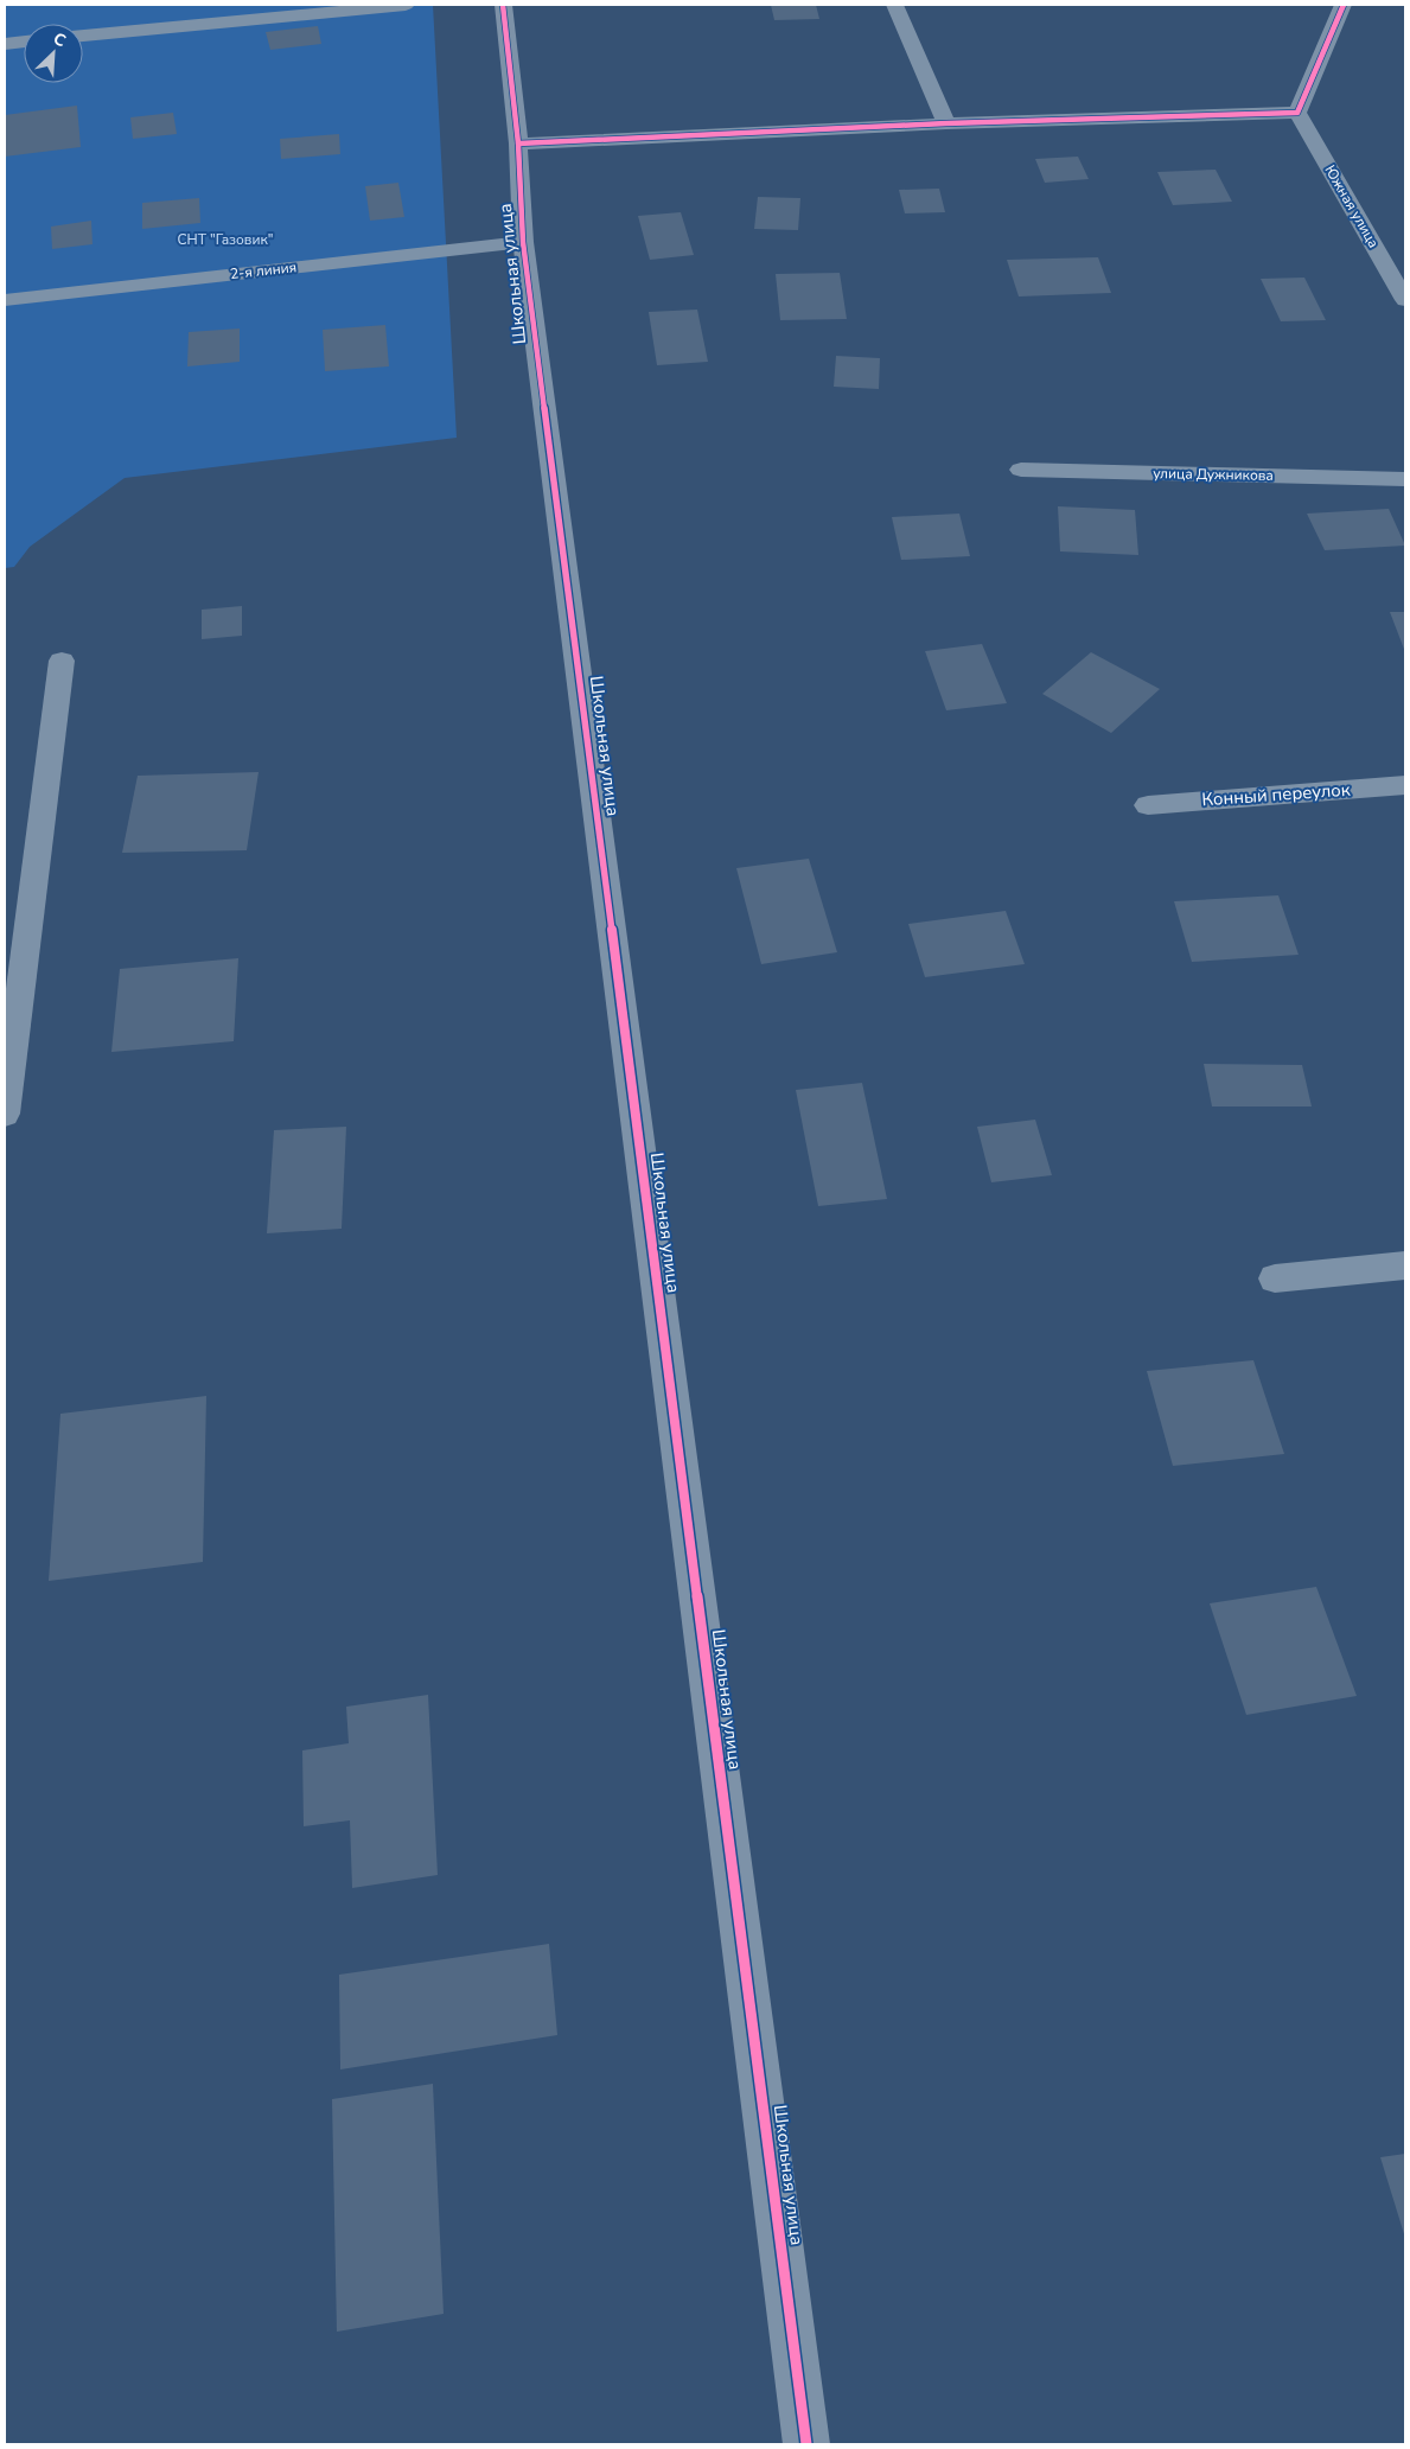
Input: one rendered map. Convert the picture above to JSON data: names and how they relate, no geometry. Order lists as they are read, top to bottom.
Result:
{
  "streets": {
    "street": [
      "Южная улица",
      "2-я линия",
      "Школьная улица",
      "улица Дужникова",
      "Конный переулок"
    ]
  },
  "crossings": [
    ["2-я линия", "Школьная улица"]
  ],
  "parks": ["СНТ \"Газовик\""],
  "north": "top right"
}
